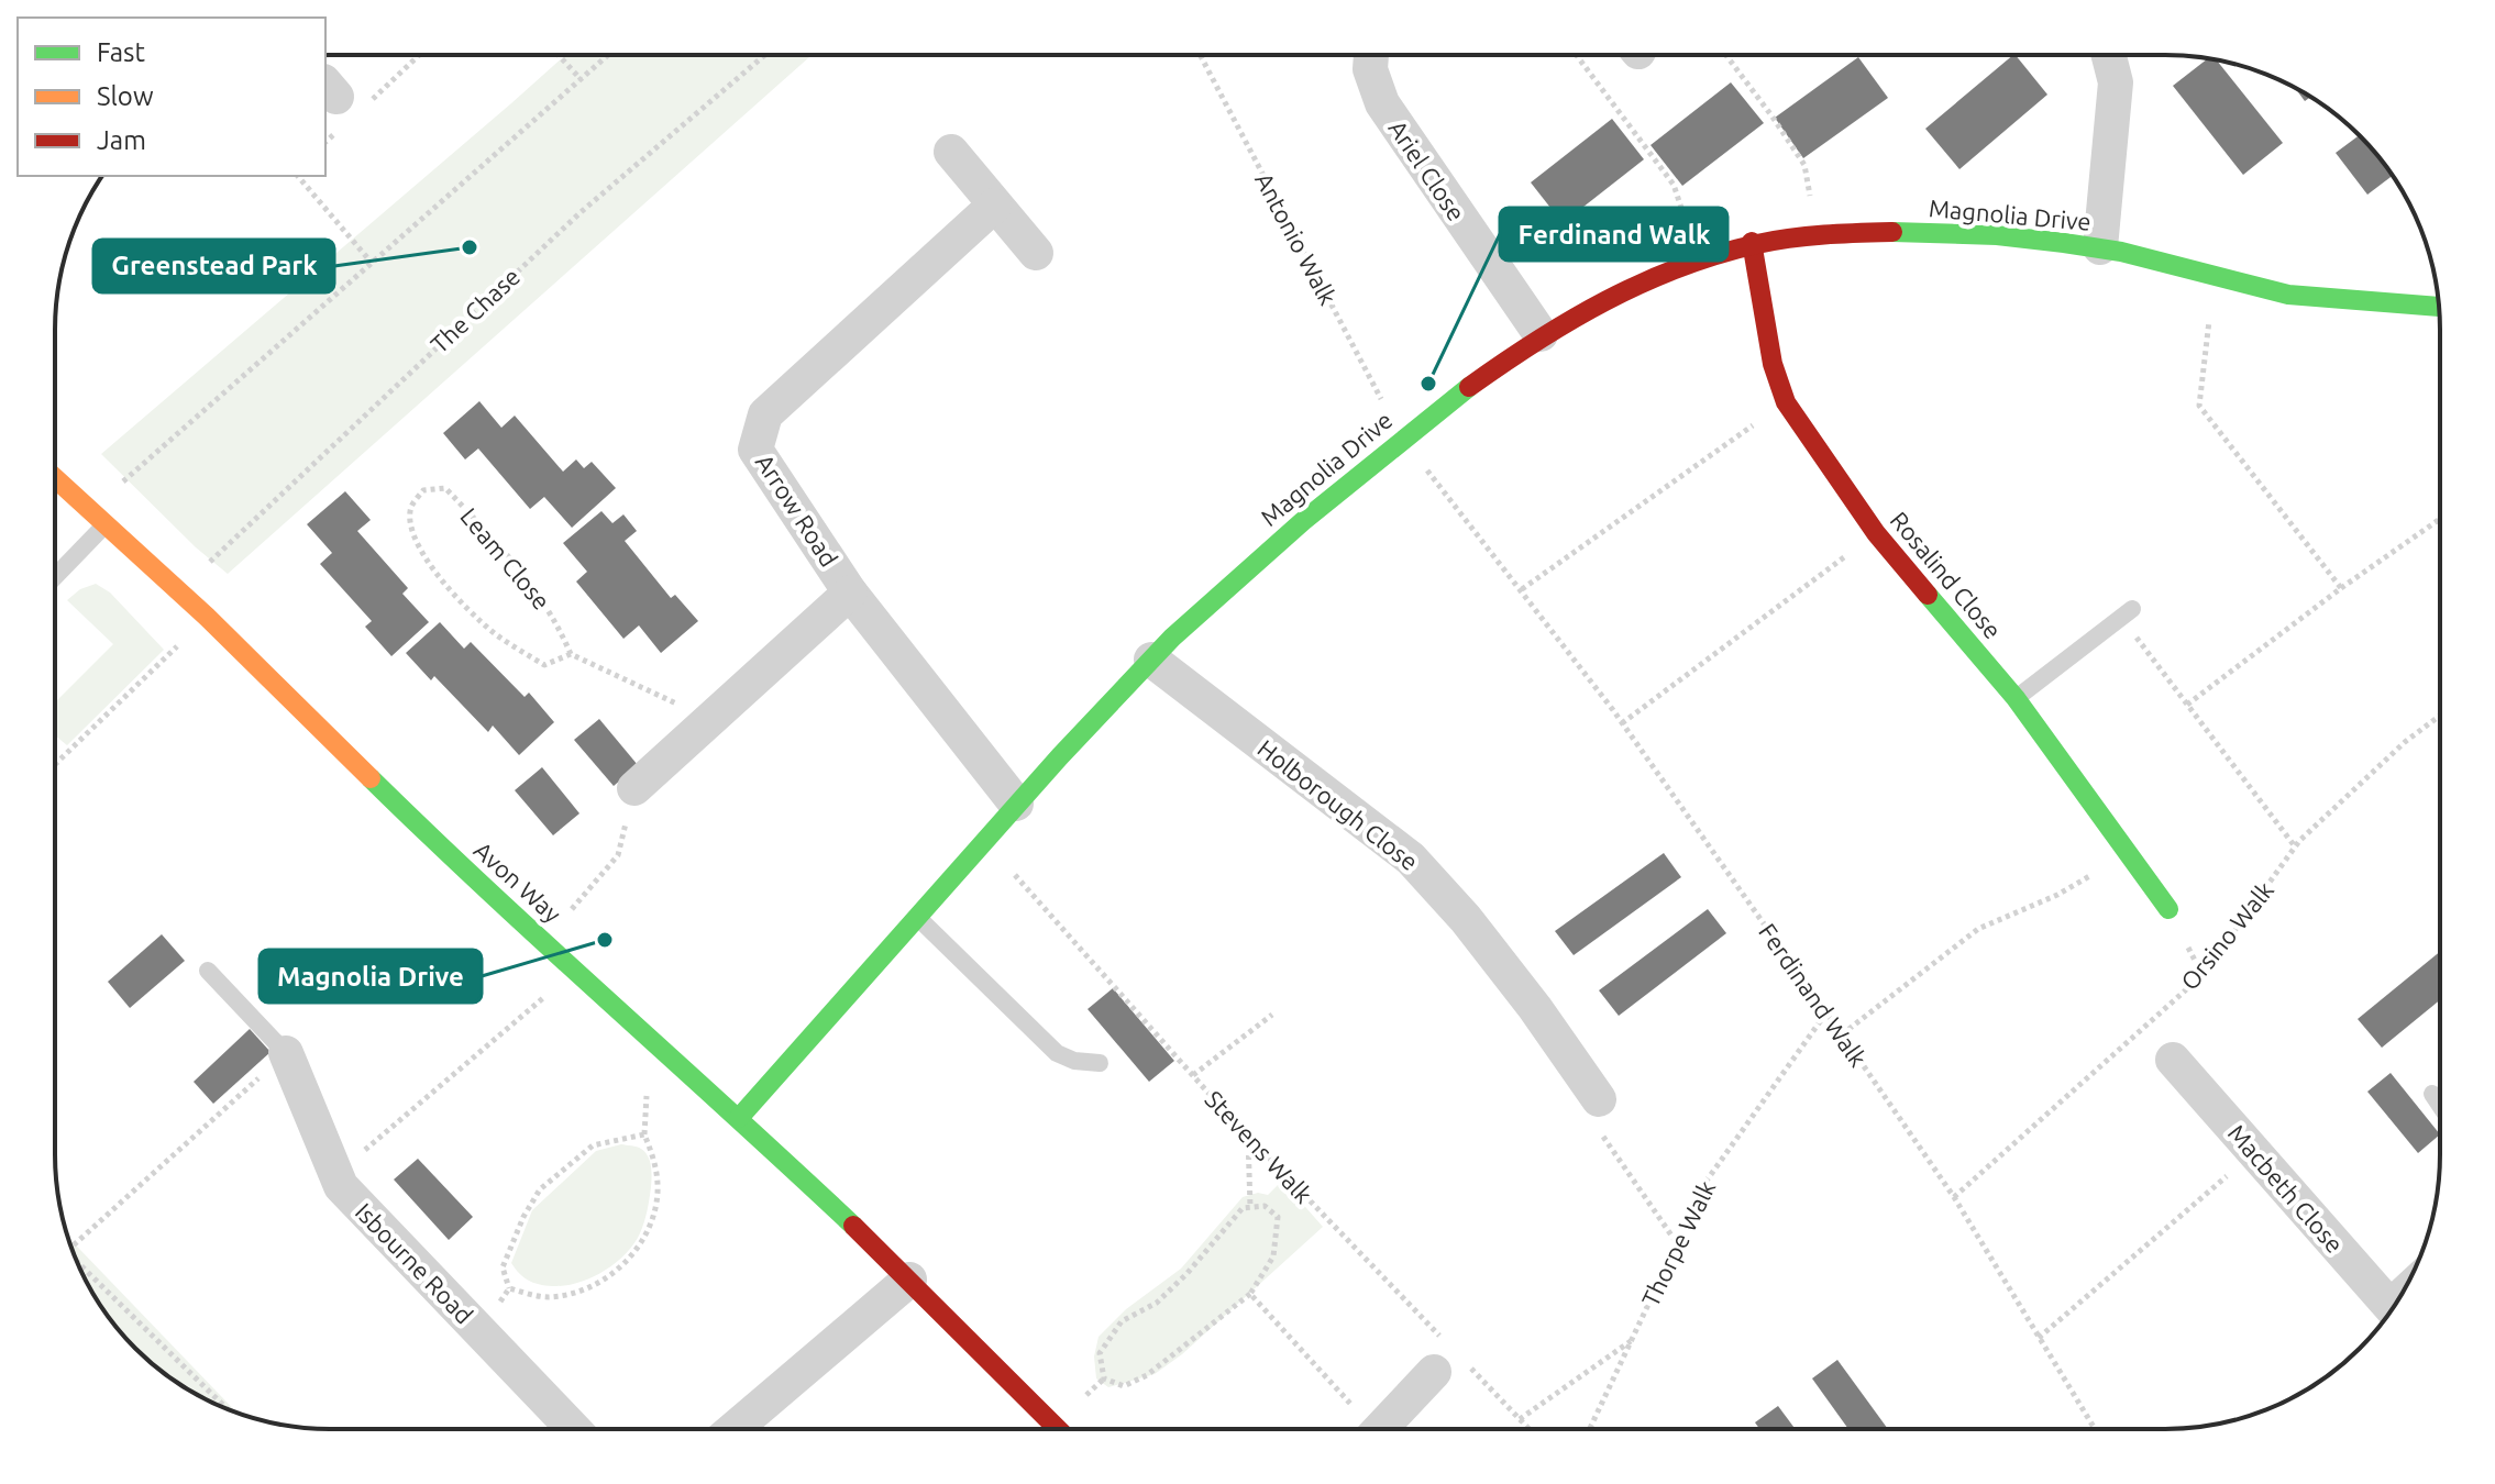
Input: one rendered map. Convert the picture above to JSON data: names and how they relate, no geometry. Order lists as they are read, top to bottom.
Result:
{
  "streets": {
    "street": [
      "Ariel Close",
      "Magnolia Drive",
      "Arrow Road",
      "Rosalind Close",
      "Holborough Close",
      "Avon Way",
      "Macbeth Close",
      "Isbourne Road"
    ],
    "path": [
      "Antonio Walk",
      "The Chase",
      "Leam Close",
      "Orsino Walk",
      "Ferdinand Walk",
      "Stevens Walk",
      "Thorpe Walk"
    ]
  },
  "crossings": [
    ["Ariel Close", "Magnolia Drive"],
    ["Magnolia Drive", "Antonio Walk"],
    ["Magnolia Drive", "Arrow Road"],
    ["Magnolia Drive", "Rosalind Close"],
    ["Magnolia Drive", "Holborough Close"],
    ["Magnolia Drive", "Avon Way"],
    ["Magnolia Drive", "Ferdinand Walk"],
    ["Magnolia Drive", "Stevens Walk"],
    ["Antonio Walk", "Ferdinand Walk"],
    ["The Chase", "Avon Way"],
    ["Orsino Walk", "Ferdinand Walk"],
    ["Ferdinand Walk", "Thorpe Walk"]
  ],
  "places": ["Greenstead Park", "Ferdinand Walk", "Magnolia Drive"],
  "legend": ["Fast", "Slow", "Jam"]
}
